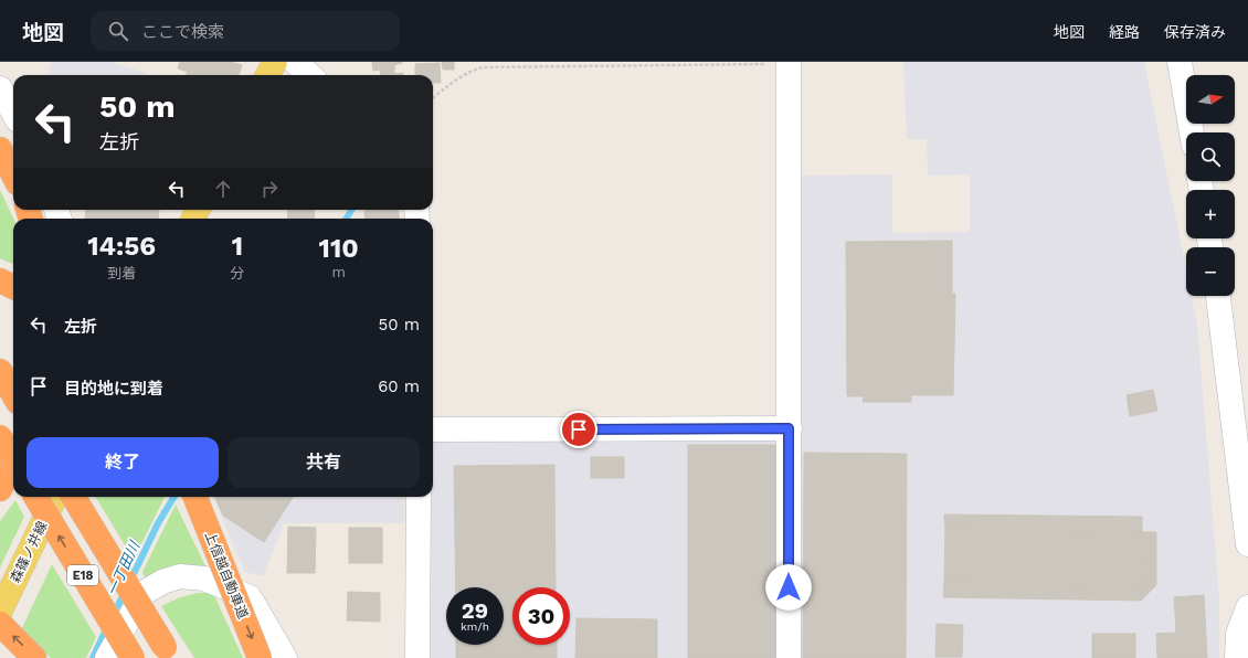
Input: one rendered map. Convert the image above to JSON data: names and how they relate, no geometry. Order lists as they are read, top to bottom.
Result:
{
  "streets": {
    "highway": ["E18", "上信越自動車道"],
    "main road": ["森篠ノ井線"]
  },
  "water": ["一丁田川"],
  "north": "right",
  "page": {
    "header": "地図",
    "search": "ここで検索",
    "nav": ["地図", "経路", "保存済み"],
    "map_buttons": ["+", "−"],
    "turn": ["50 m", "左折"],
    "eta": [
      "14:56",
      "到着",
      "1",
      "分",
      "110",
      "m"
    ],
    "list": [
      {
        "name": "左折",
        "value": "50 m"
      },
      {
        "name": "目的地に到着",
        "value": "60 m"
      }
    ],
    "buttons": ["終了", "共有"],
    "speed": "29 km/h",
    "limit": "30"
  }
}
